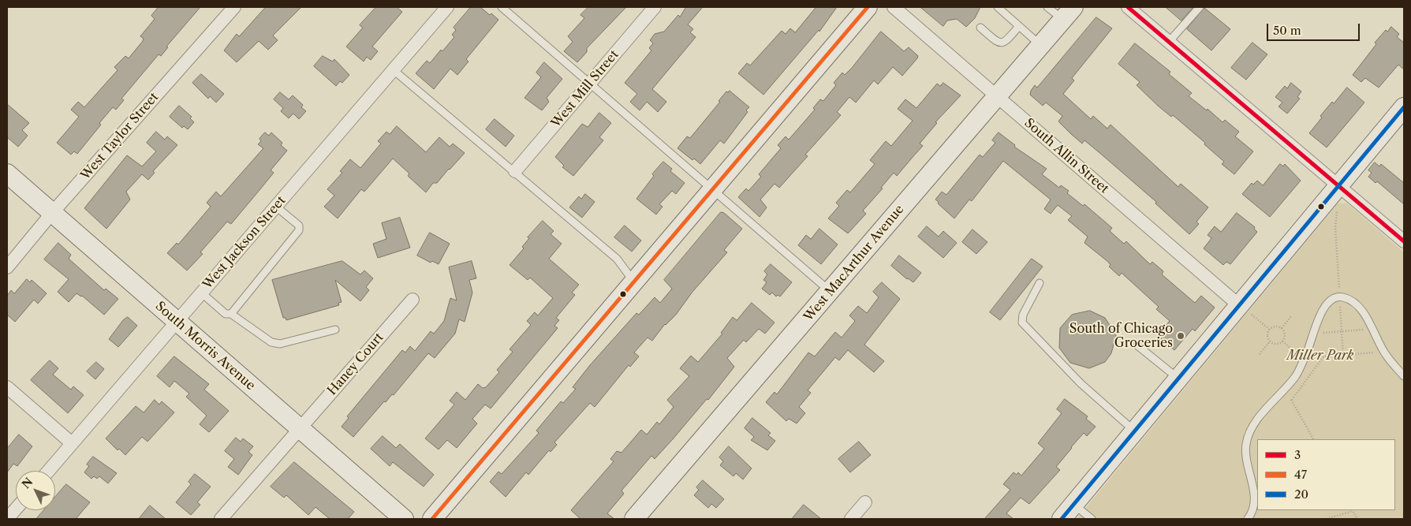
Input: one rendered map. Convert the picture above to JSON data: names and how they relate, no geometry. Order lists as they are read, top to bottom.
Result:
{
  "streets": {
    "main road": ["West MacArthur Avenue", "South Morris Avenue"],
    "street": [
      "West Mill Street",
      "West Taylor Street",
      "South Allin Street",
      "West Jackson Street",
      "Haney Court"
    ]
  },
  "crossings": [
    ["West Taylor Street", "South Morris Avenue"],
    ["South Allin Street", "West MacArthur Avenue"],
    ["West Jackson Street", "South Morris Avenue"],
    ["South Morris Avenue", "Haney Court"]
  ],
  "parks": ["Miller Park"],
  "places": ["South of Chicago Groceries"],
  "lines": ["transit line 3", "transit line 47", "transit line 20"],
  "legend": ["3", "47", "20"],
  "scale_bar": "50 m",
  "north": "top left"
}
